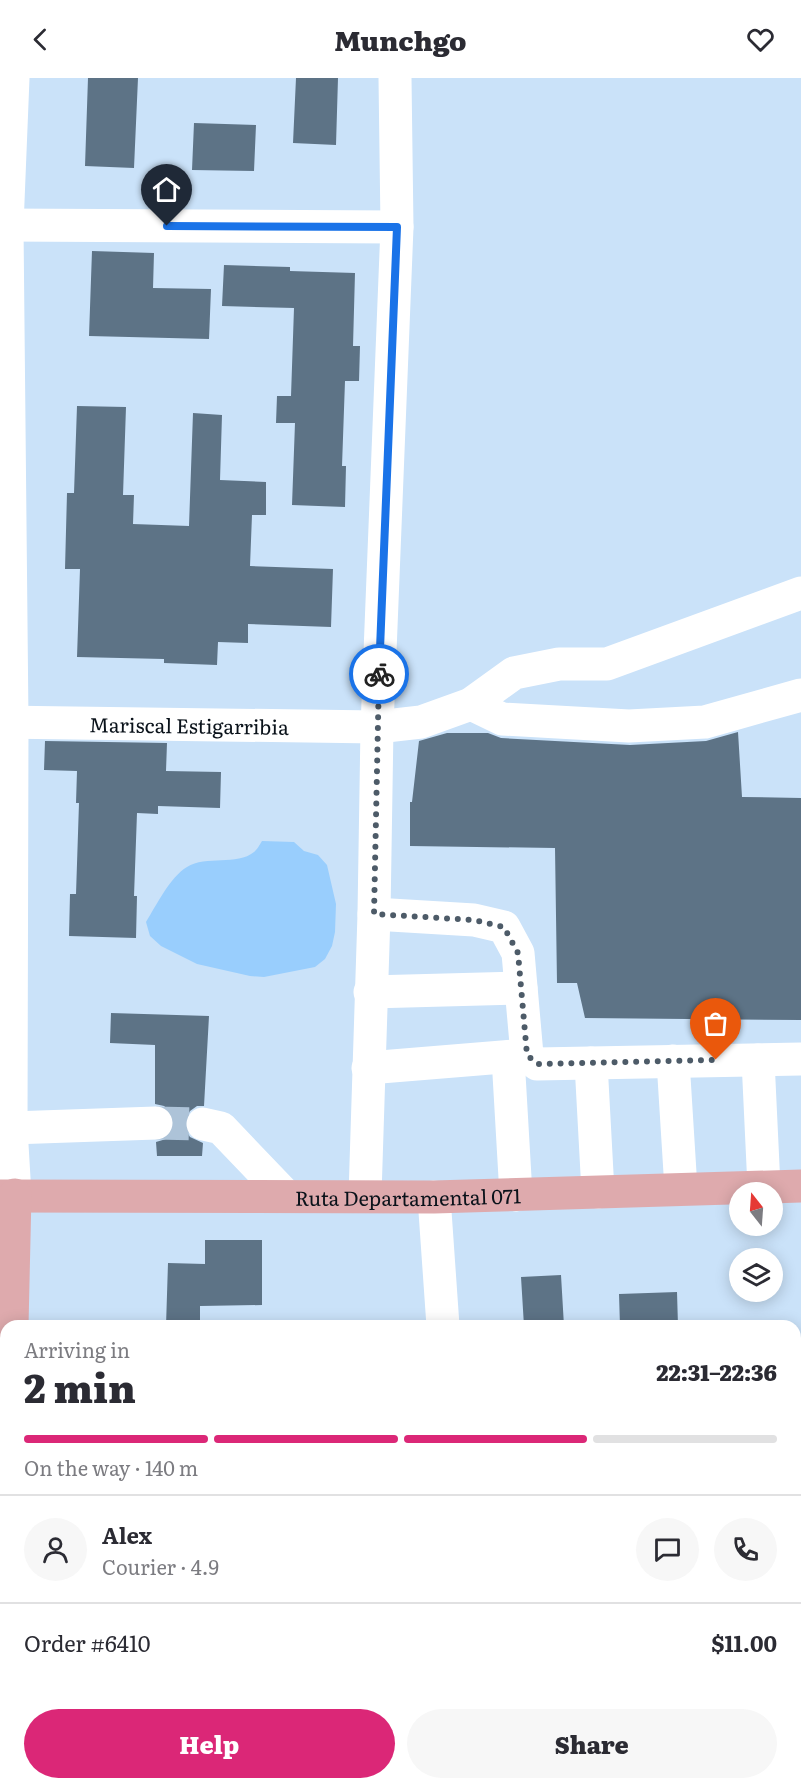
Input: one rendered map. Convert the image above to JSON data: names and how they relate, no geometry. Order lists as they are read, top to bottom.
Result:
{
  "streets": {
    "main road": ["Ruta Departamental 071"],
    "street": ["Mariscal Estigarribia"]
  },
  "north": "top",
  "page": {
    "header": "Munchgo",
    "heading": ["2 min", "Arriving in", "22:31–22:36"],
    "panel": [
      "Alex",
      "Courier · 4.9",
      "Order #6410",
      "$11.00"
    ],
    "bar": "On the way · 140 m",
    "buttons": ["Help", "Share"]
  }
}
